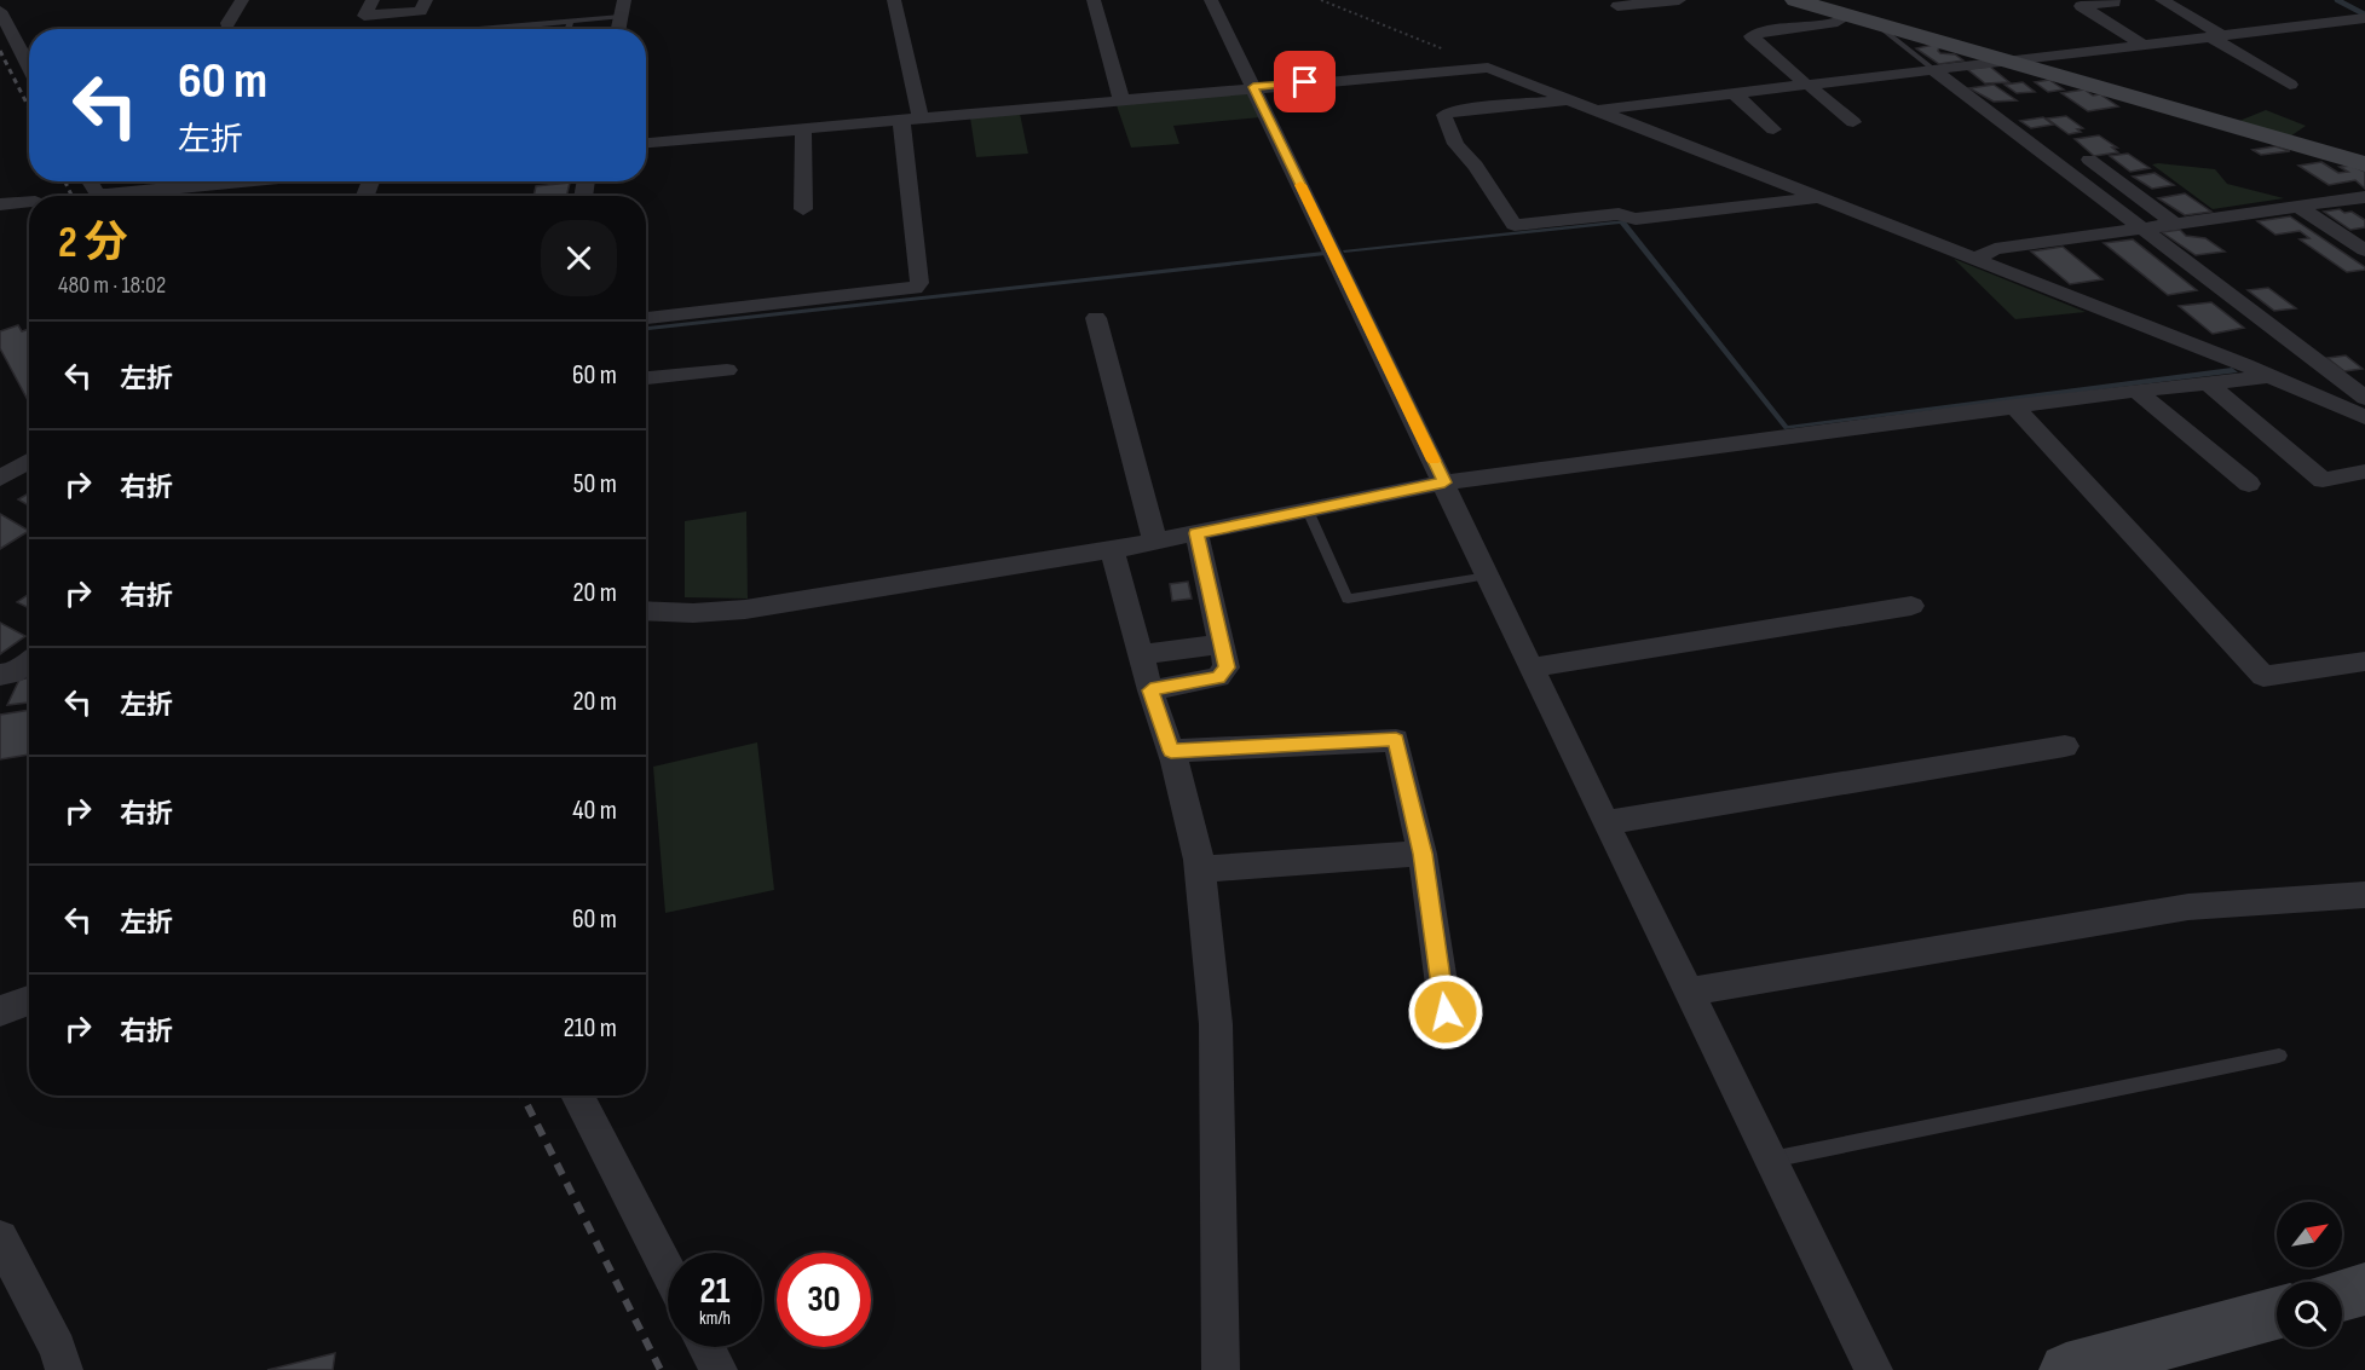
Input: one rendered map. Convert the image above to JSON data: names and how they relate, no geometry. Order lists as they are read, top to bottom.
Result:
{
  "north": "top right",
  "page": {
    "turn": ["60 m", "左折"],
    "heading": ["2 分", "480 m · 18:02"],
    "list": [
      {
        "name": "左折",
        "value": "60 m"
      },
      {
        "name": "右折",
        "value": "50 m"
      },
      {
        "name": "右折",
        "value": "20 m"
      },
      {
        "name": "左折",
        "value": "20 m"
      },
      {
        "name": "右折",
        "value": "40 m"
      },
      {
        "name": "左折",
        "value": "60 m"
      },
      {
        "name": "右折",
        "value": "210 m"
      }
    ],
    "speed": "21 km/h",
    "limit": "30"
  }
}
